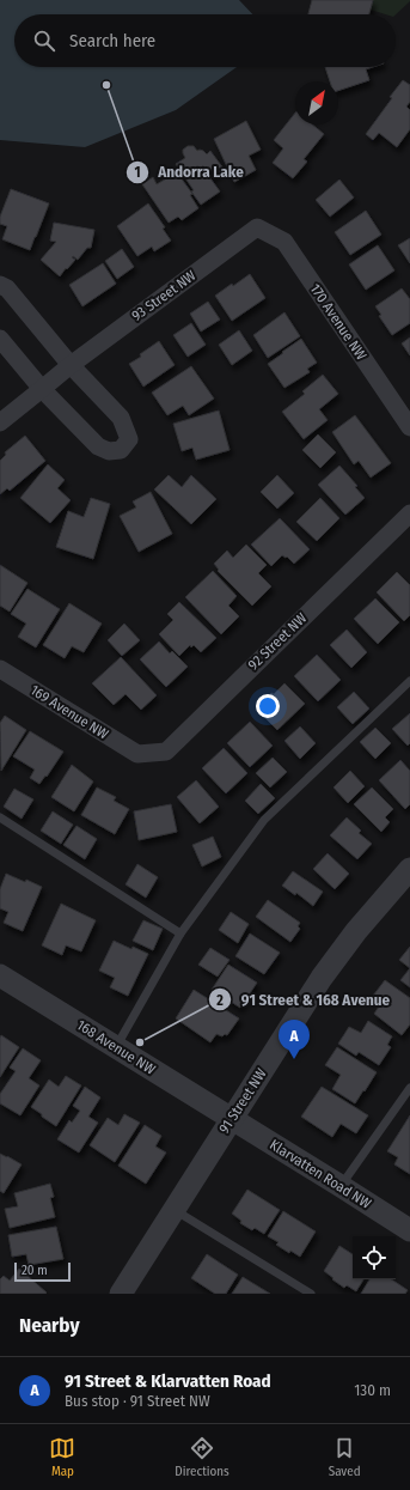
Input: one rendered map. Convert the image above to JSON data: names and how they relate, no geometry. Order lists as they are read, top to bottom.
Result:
{
  "streets": {
    "street": [
      "93 Street NW",
      "170 Avenue NW",
      "92 Street NW",
      "169 Avenue NW",
      "168 Avenue NW",
      "91 Street NW",
      "Klarvatten Road NW"
    ]
  },
  "crossings": [
    ["93 Street NW", "170 Avenue NW"],
    ["92 Street NW", "169 Avenue NW"],
    ["168 Avenue NW", "91 Street NW"],
    ["168 Avenue NW", "Klarvatten Road NW"],
    ["91 Street NW", "Klarvatten Road NW"]
  ],
  "places": ["Andorra Lake", "91 Street & 168 Avenue"],
  "scale_bar": "20 m",
  "north": "top right",
  "page": {
    "search": "Search here",
    "pins": "A",
    "scale": "20 m",
    "heading": "Nearby",
    "list": [
      {
        "mark": "A",
        "name": "91 Street & Klarvatten Road",
        "note": "Bus stop · 91 Street NW",
        "value": "130 m"
      }
    ],
    "nav": ["Map", "Directions", "Saved"]
  }
}
